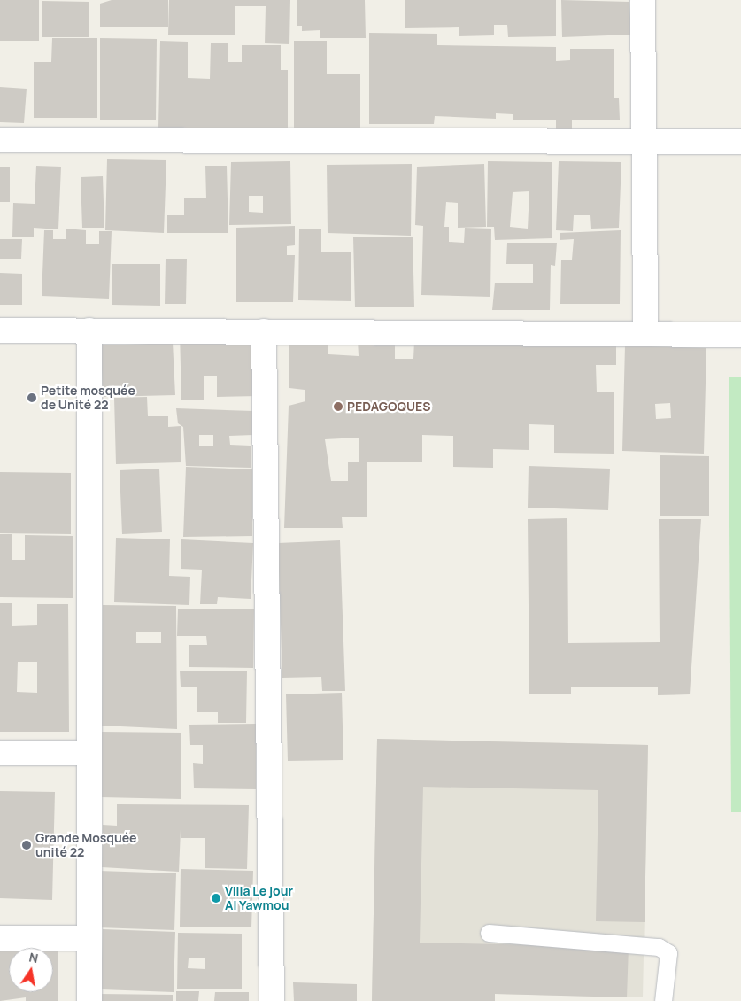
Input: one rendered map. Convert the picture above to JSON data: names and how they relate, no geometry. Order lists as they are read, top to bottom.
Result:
{
  "places": [
    "Petite mosquée de Unité 22",
    "PEDAGOQUES",
    "Grande Mosquée unité 22",
    "Villa Le jour Al Yawmou"
  ],
  "north": "top"
}
